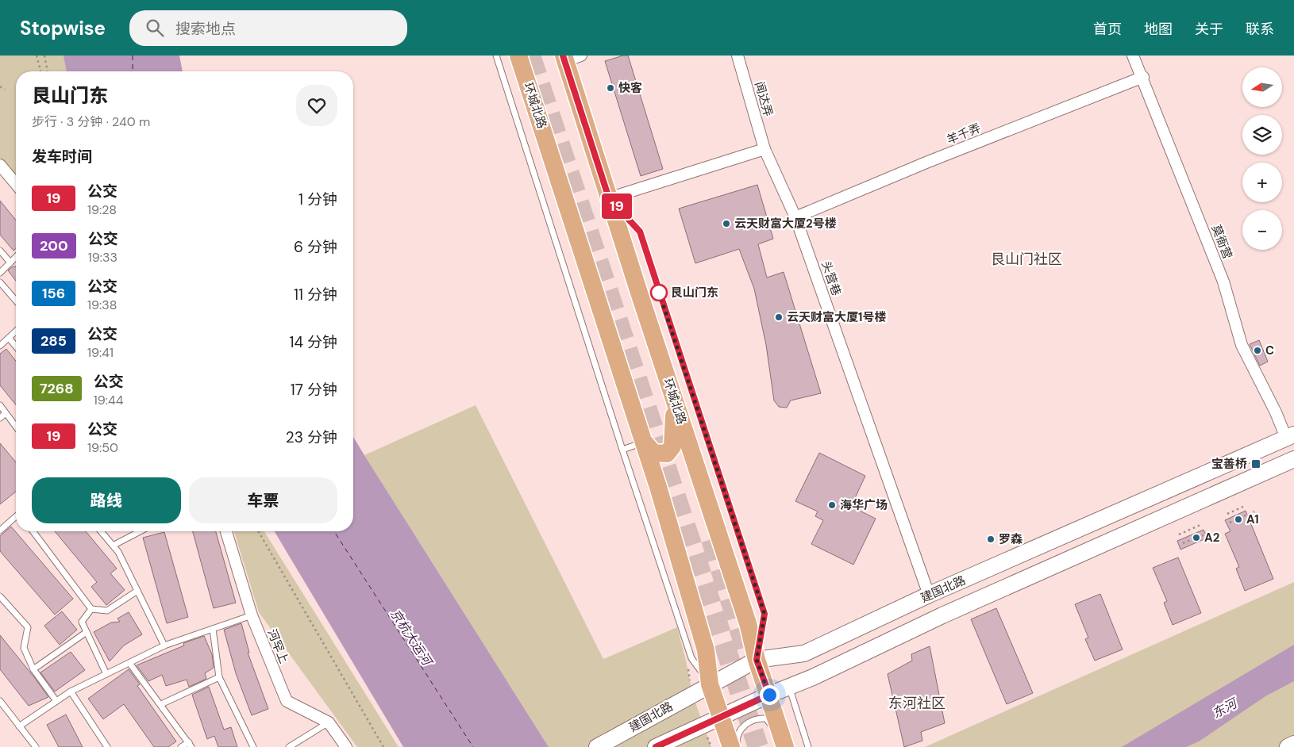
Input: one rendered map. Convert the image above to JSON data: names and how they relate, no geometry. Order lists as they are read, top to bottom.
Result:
{
  "streets": {
    "main road": ["环城北路", "建国北路"],
    "street": [
      "闻达弄",
      "羊千弄",
      "莫衙营",
      "头营巷",
      "河罕上"
    ]
  },
  "crossings": [
    ["闻达弄", "头营巷"],
    ["环城北路", "建国北路"],
    ["羊千弄", "莫衙营"],
    ["羊千弄", "头营巷"],
    ["莫衙营", "建国北路"],
    ["头营巷", "建国北路"]
  ],
  "districts": ["艮山门社区", "东河社区"],
  "water": ["京杭大运河", "东河"],
  "places": {
    "other": [
      "快客",
      "云天财富大厦2号楼",
      "艮山门东",
      "云天财富大厦1号楼",
      "C",
      "海华广场",
      "A1",
      "A2",
      "罗森"
    ],
    "transit": ["宝善桥"]
  },
  "lines": ["bus line 19"],
  "north": "left",
  "page": {
    "header": "Stopwise",
    "search": "搜索地点",
    "nav": [
      "首页",
      "地图",
      "关于",
      "联系"
    ],
    "on_map": "19",
    "map_buttons": ["+", "−"],
    "heading": [
      ["艮山门东", "步行 · 3 分钟 · 240 m"],
      "发车时间"
    ],
    "list": [
      {
        "mark": "19",
        "name": "公交",
        "note": "19:28",
        "value": "1 分钟"
      },
      {
        "mark": "200",
        "name": "公交",
        "note": "19:33",
        "value": "6 分钟"
      },
      {
        "mark": "156",
        "name": "公交",
        "note": "19:38",
        "value": "11 分钟"
      },
      {
        "mark": "285",
        "name": "公交",
        "note": "19:41",
        "value": "14 分钟"
      },
      {
        "mark": "7268",
        "name": "公交",
        "note": "19:44",
        "value": "17 分钟"
      },
      {
        "mark": "19",
        "name": "公交",
        "note": "19:50",
        "value": "23 分钟"
      }
    ],
    "buttons": ["路线", "车票"]
  }
}
